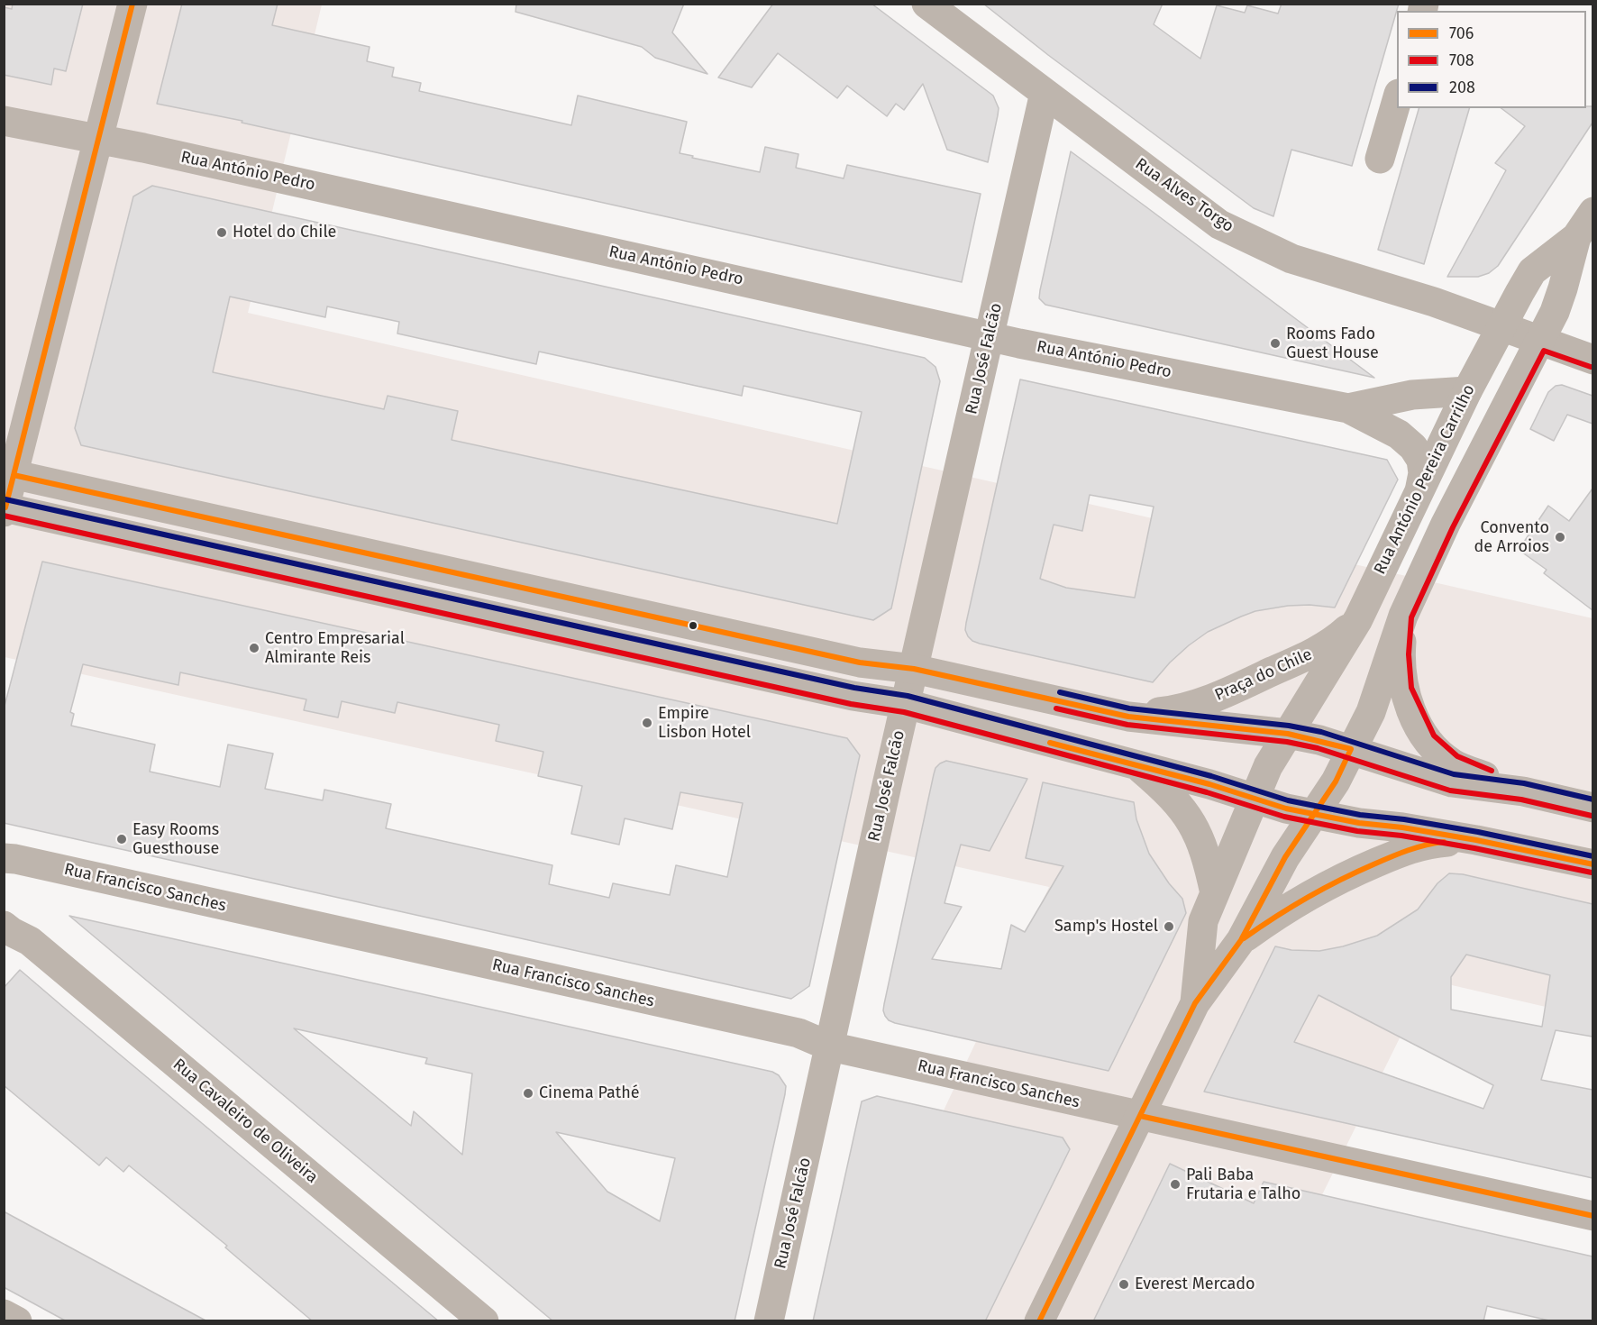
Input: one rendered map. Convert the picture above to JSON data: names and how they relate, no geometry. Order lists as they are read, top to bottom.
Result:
{
  "streets": {
    "street": [
      "Rua António Pedro",
      "Rua Alves Torgo",
      "Rua José Falcão",
      "Rua António Pereira Carrilho",
      "Praça do Chile",
      "Rua Francisco Sanches",
      "Rua Cavaleiro de Oliveira"
    ]
  },
  "crossings": [
    ["Rua António Pedro", "Rua José Falcão"],
    ["Rua António Pedro", "Rua António Pereira Carrilho"],
    ["Rua Alves Torgo", "Rua José Falcão"],
    ["Rua Alves Torgo", "Rua António Pereira Carrilho"],
    ["Rua José Falcão", "Rua Francisco Sanches"],
    ["Rua António Pereira Carrilho", "Praça do Chile"]
  ],
  "places": [
    "Hotel do Chile",
    "Rooms Fado Guest House",
    "Convento de Arroios",
    "Centro Empresarial Almirante Reis",
    "Empire Lisbon Hotel",
    "Easy Rooms Guesthouse",
    "Samp's Hostel",
    "Cinema Pathé",
    "Pali Baba Frutaria e Talho",
    "Everest Mercado"
  ],
  "lines": ["transit line 706", "transit line 708", "transit line 208"],
  "legend": ["706", "708", "208"]
}
